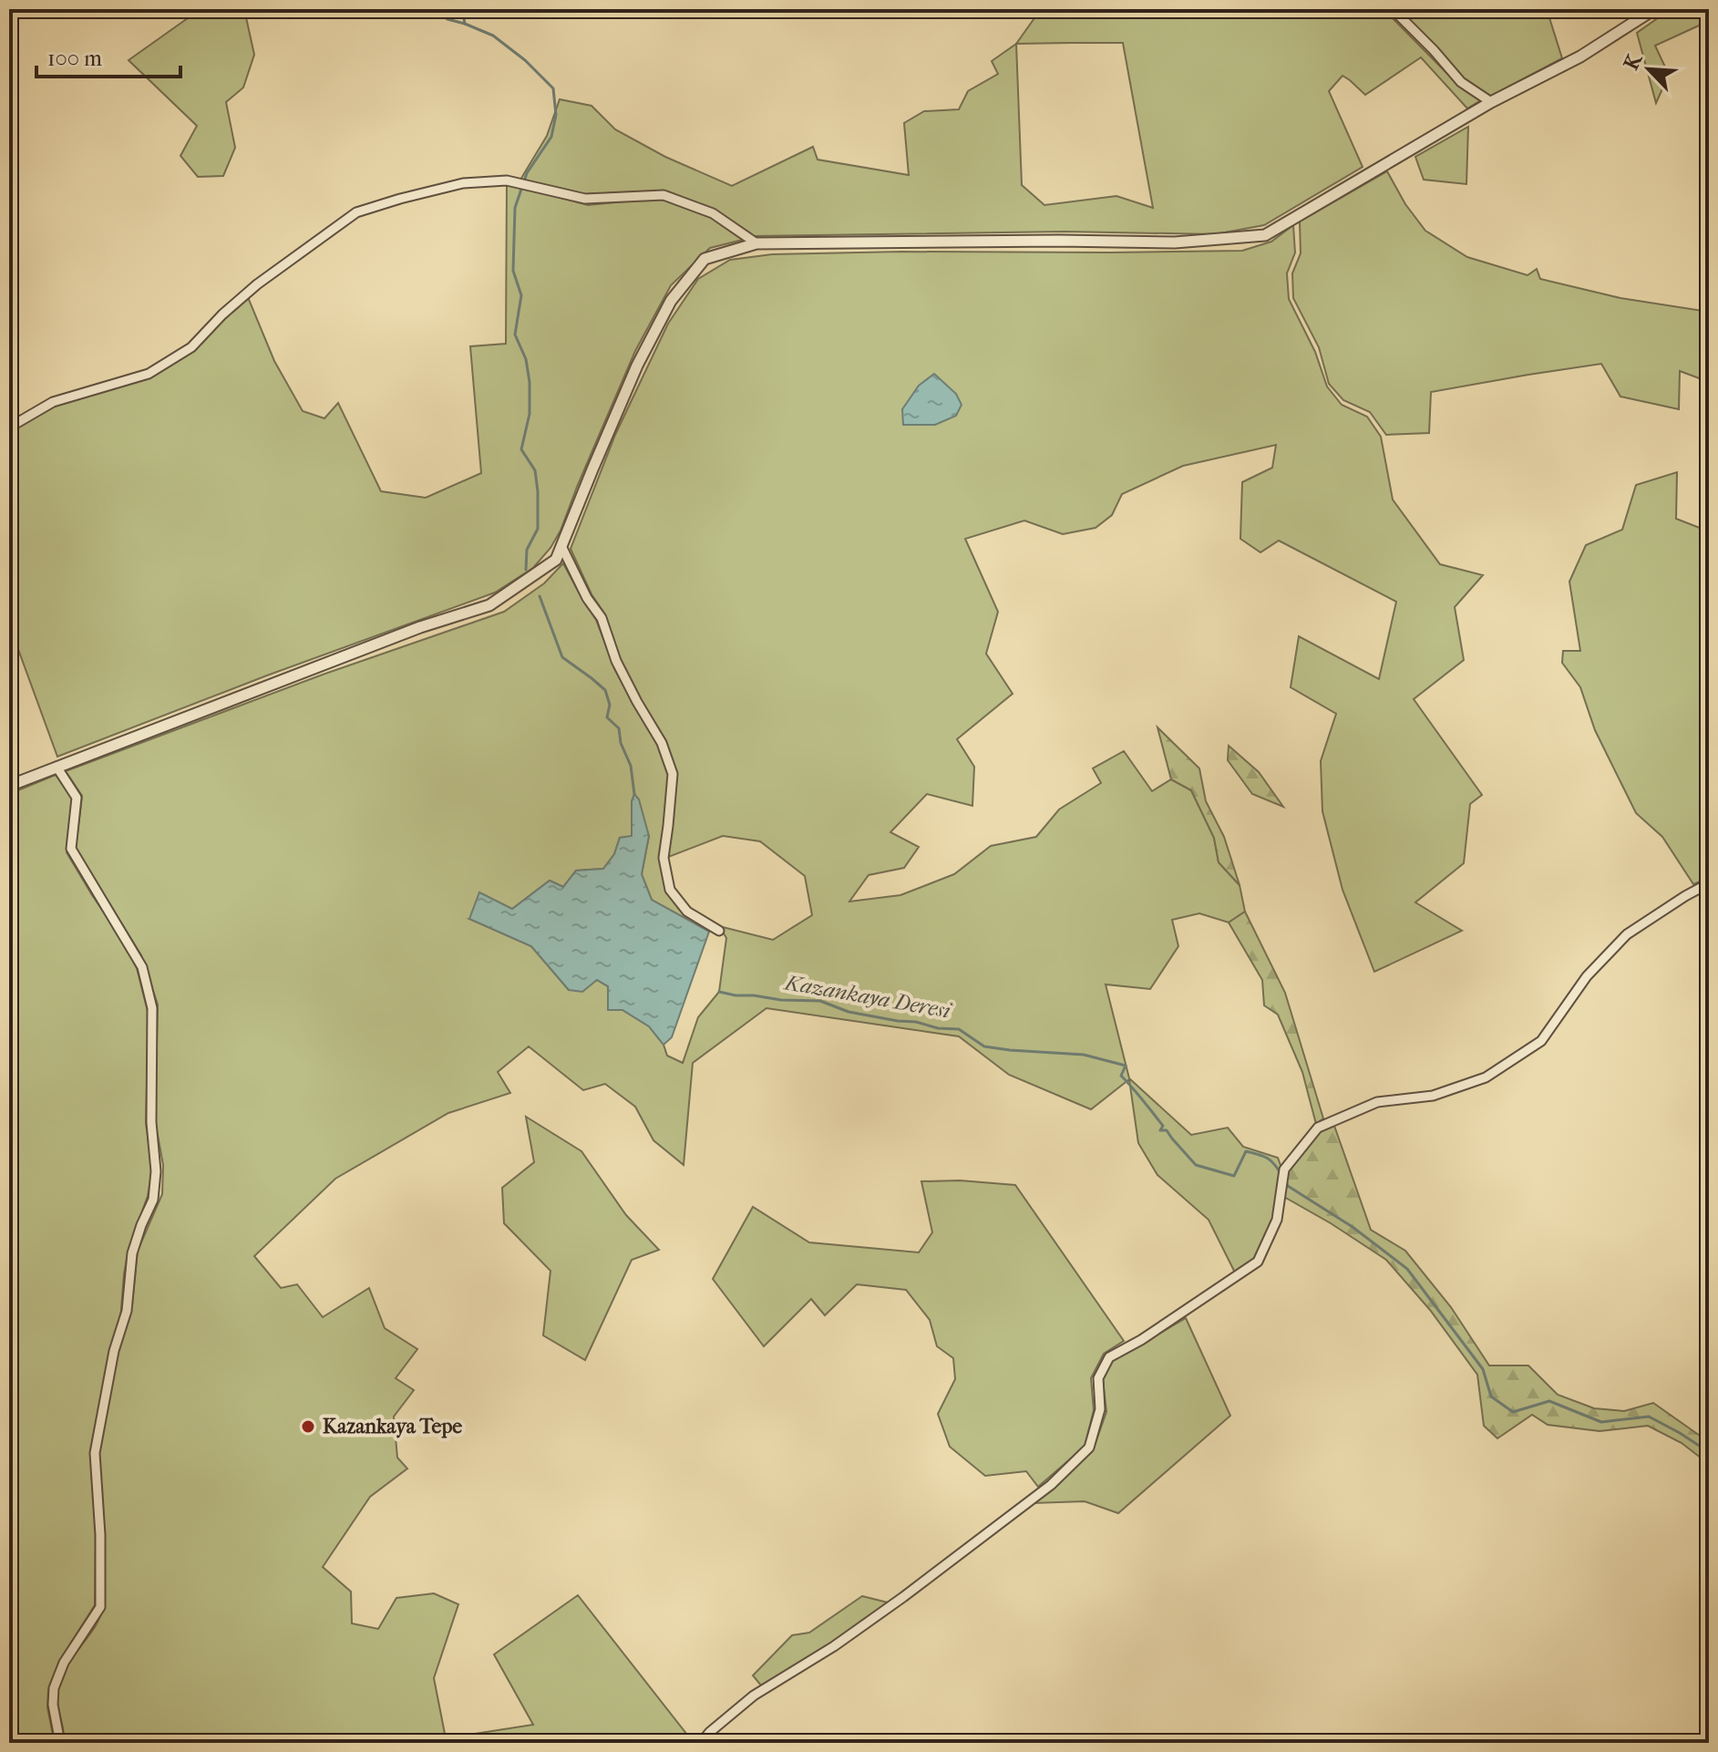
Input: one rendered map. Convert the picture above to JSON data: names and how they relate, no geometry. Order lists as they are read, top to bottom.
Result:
{
  "water": ["Kazankaya Deresi"],
  "places": ["Kazankaya Tepe"],
  "scale_bar": "100 m",
  "north": "top left"
}
